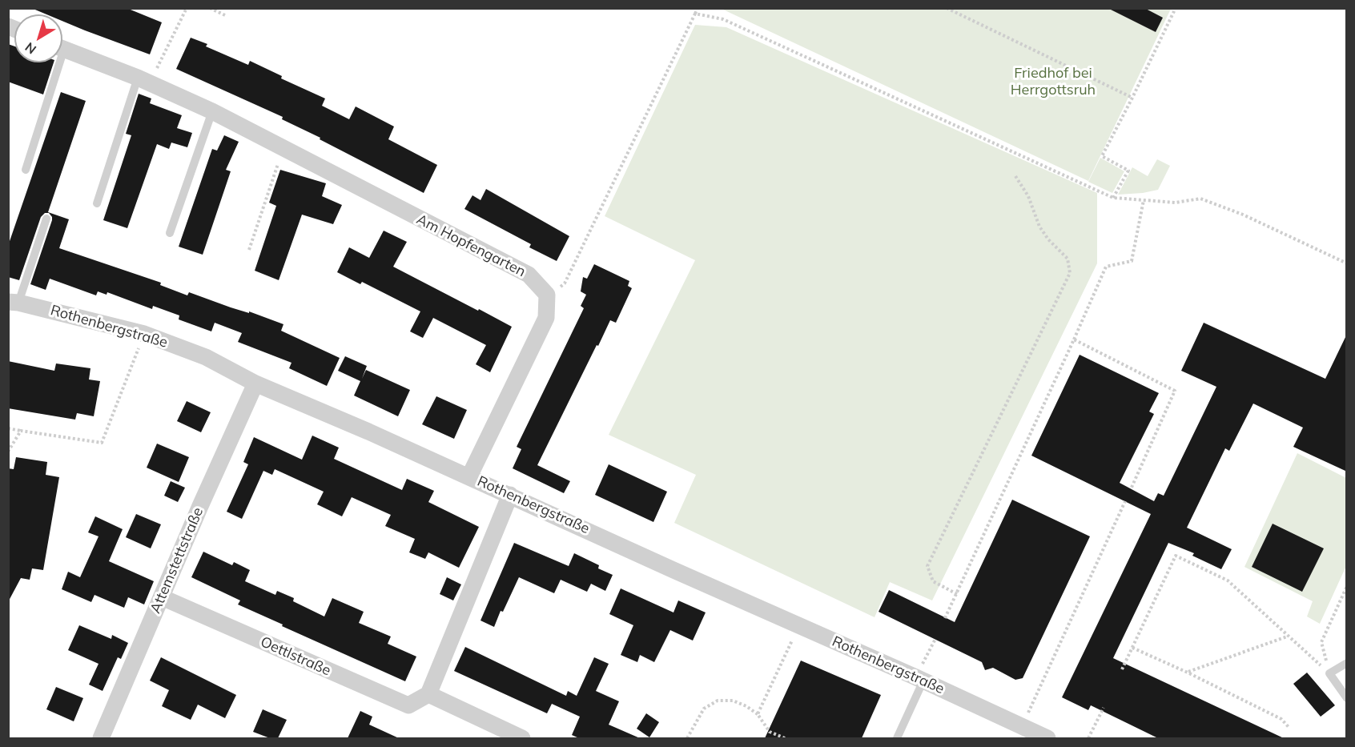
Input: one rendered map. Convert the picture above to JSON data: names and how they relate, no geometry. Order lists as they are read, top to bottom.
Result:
{
  "streets": {
    "street": [
      "Am Hopfengarten",
      "Rothenbergstraße",
      "Attemstettstraße",
      "Oettlstraße"
    ]
  },
  "crossings": [
    ["Rothenbergstraße", "Attemstettstraße"],
    ["Attemstettstraße", "Oettlstraße"]
  ],
  "parks": ["Friedhof bei Herrgottsruh"],
  "north": "bottom left"
}
